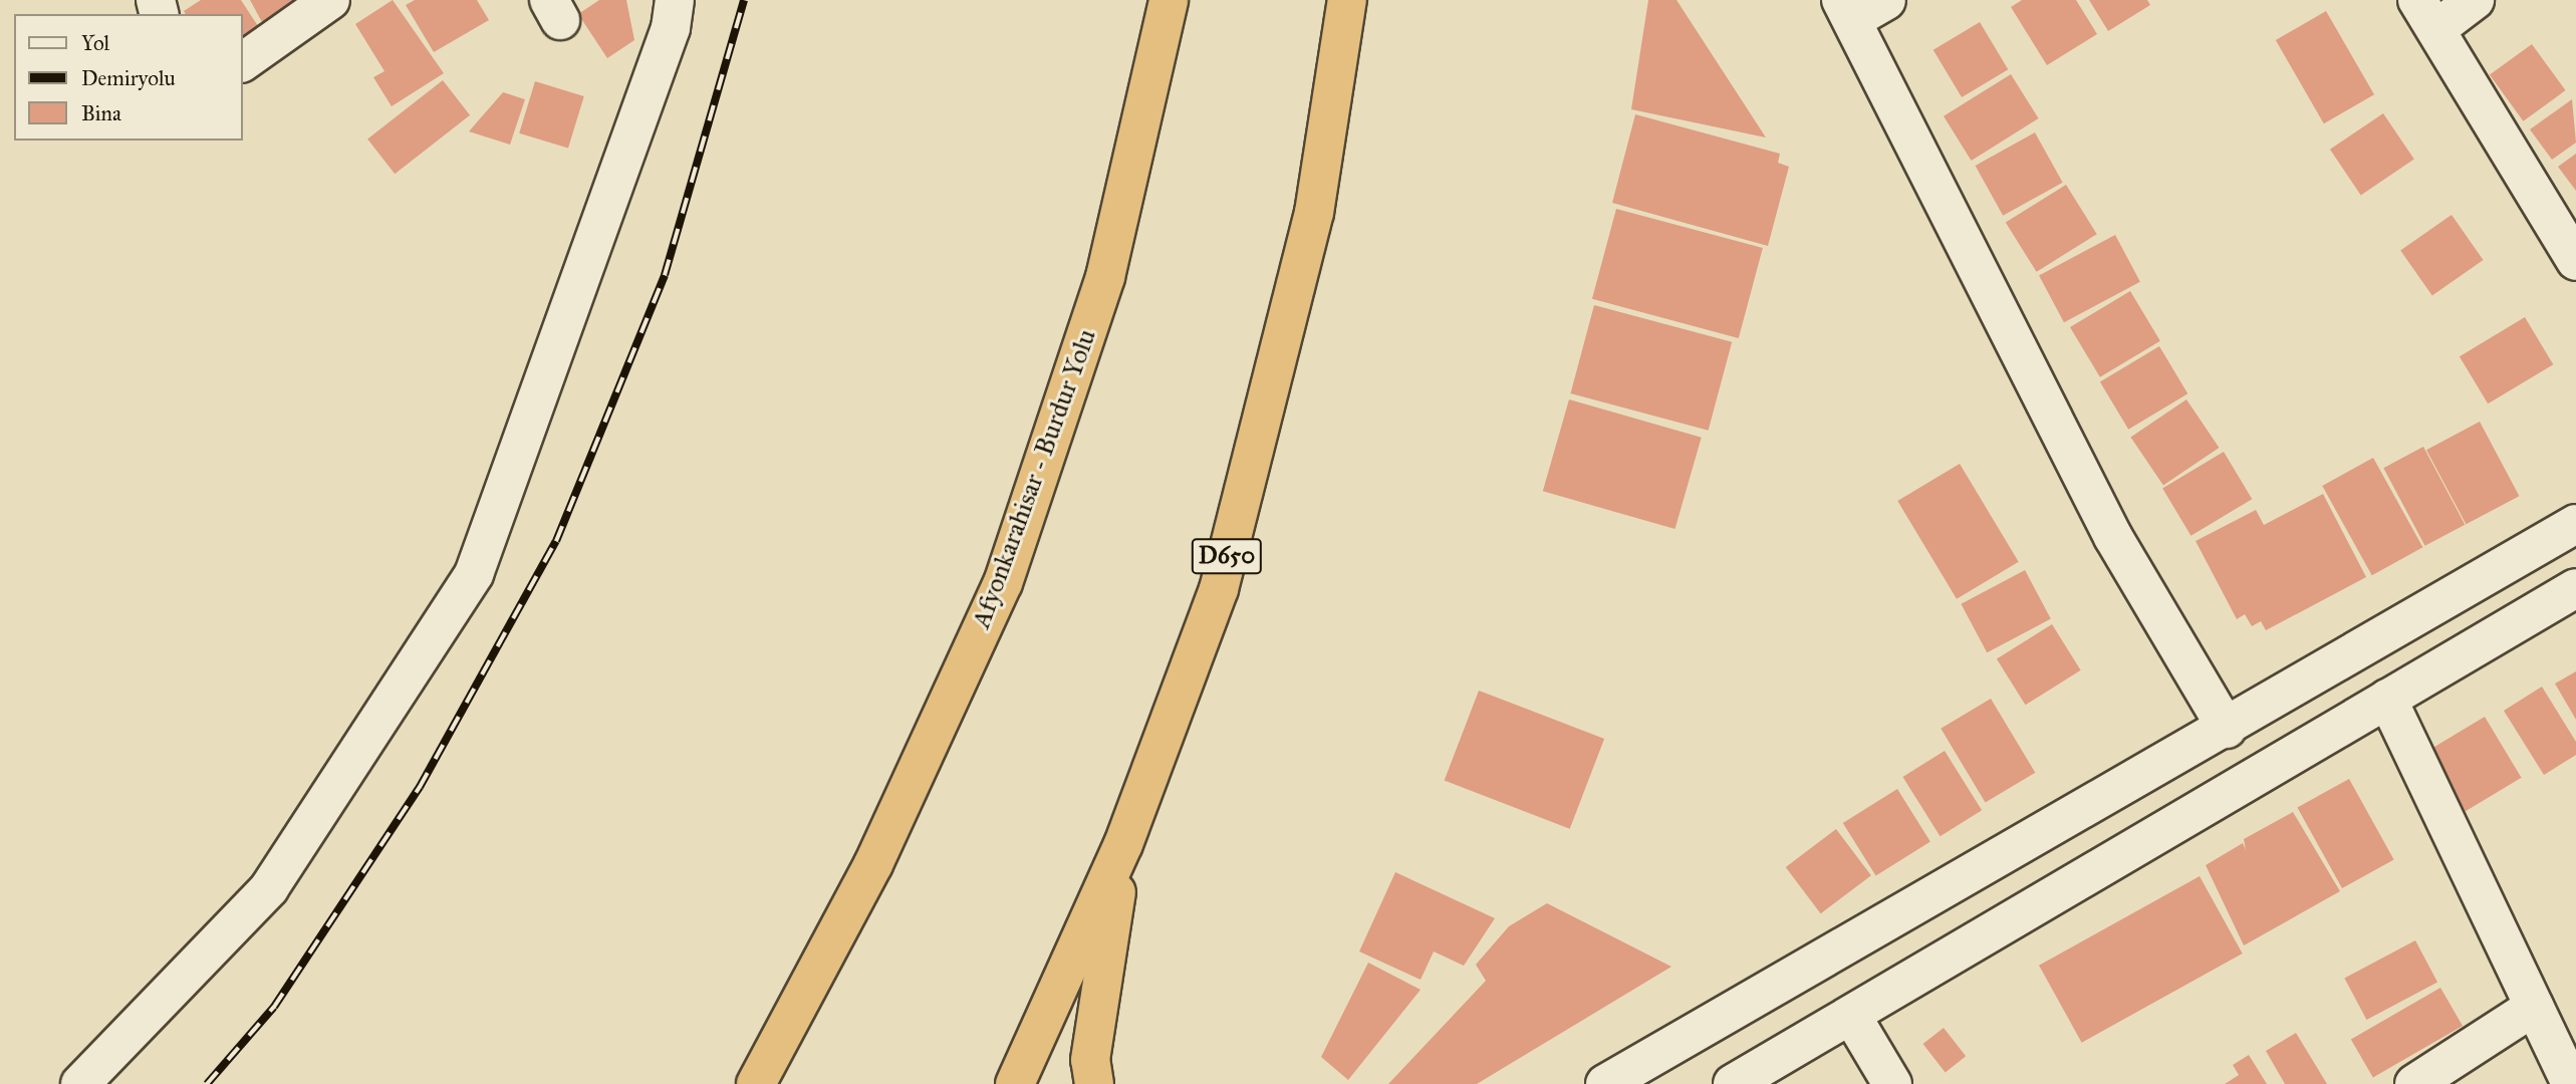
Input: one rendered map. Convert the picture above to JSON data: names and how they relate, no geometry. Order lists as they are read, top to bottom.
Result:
{
  "streets": {
    "highway": ["Afyonkarahisar - Burdur Yolu", "D650"]
  },
  "legend": ["Yol", "Demiryolu", "Bina"]
}
